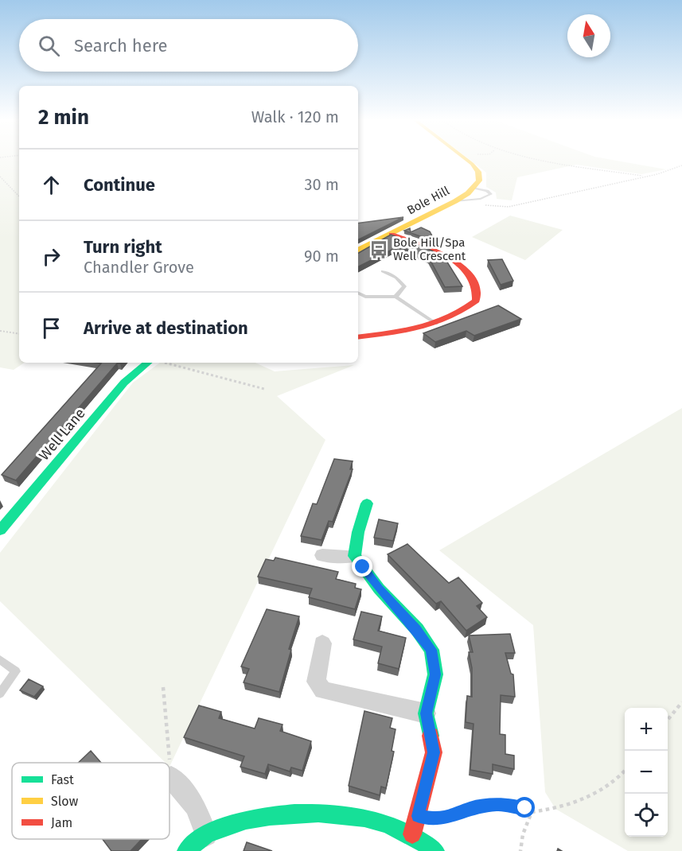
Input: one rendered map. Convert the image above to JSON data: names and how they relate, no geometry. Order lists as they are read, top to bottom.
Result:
{
  "streets": {
    "street": ["Bole Hill", "Well Lane"]
  },
  "places": {
    "bus stop": ["Bole Hill/Spa Well Crescent"]
  },
  "legend": ["Fast", "Slow", "Jam"],
  "north": "top",
  "page": {
    "search": "Search here",
    "heading": ["2 min", "Walk · 120 m"],
    "list": [
      ["Continue", "30 m"],
      ["Turn right", "Chandler Grove", "90 m"],
      "Arrive at destination"
    ],
    "map_buttons": ["+", "−"]
  }
}
